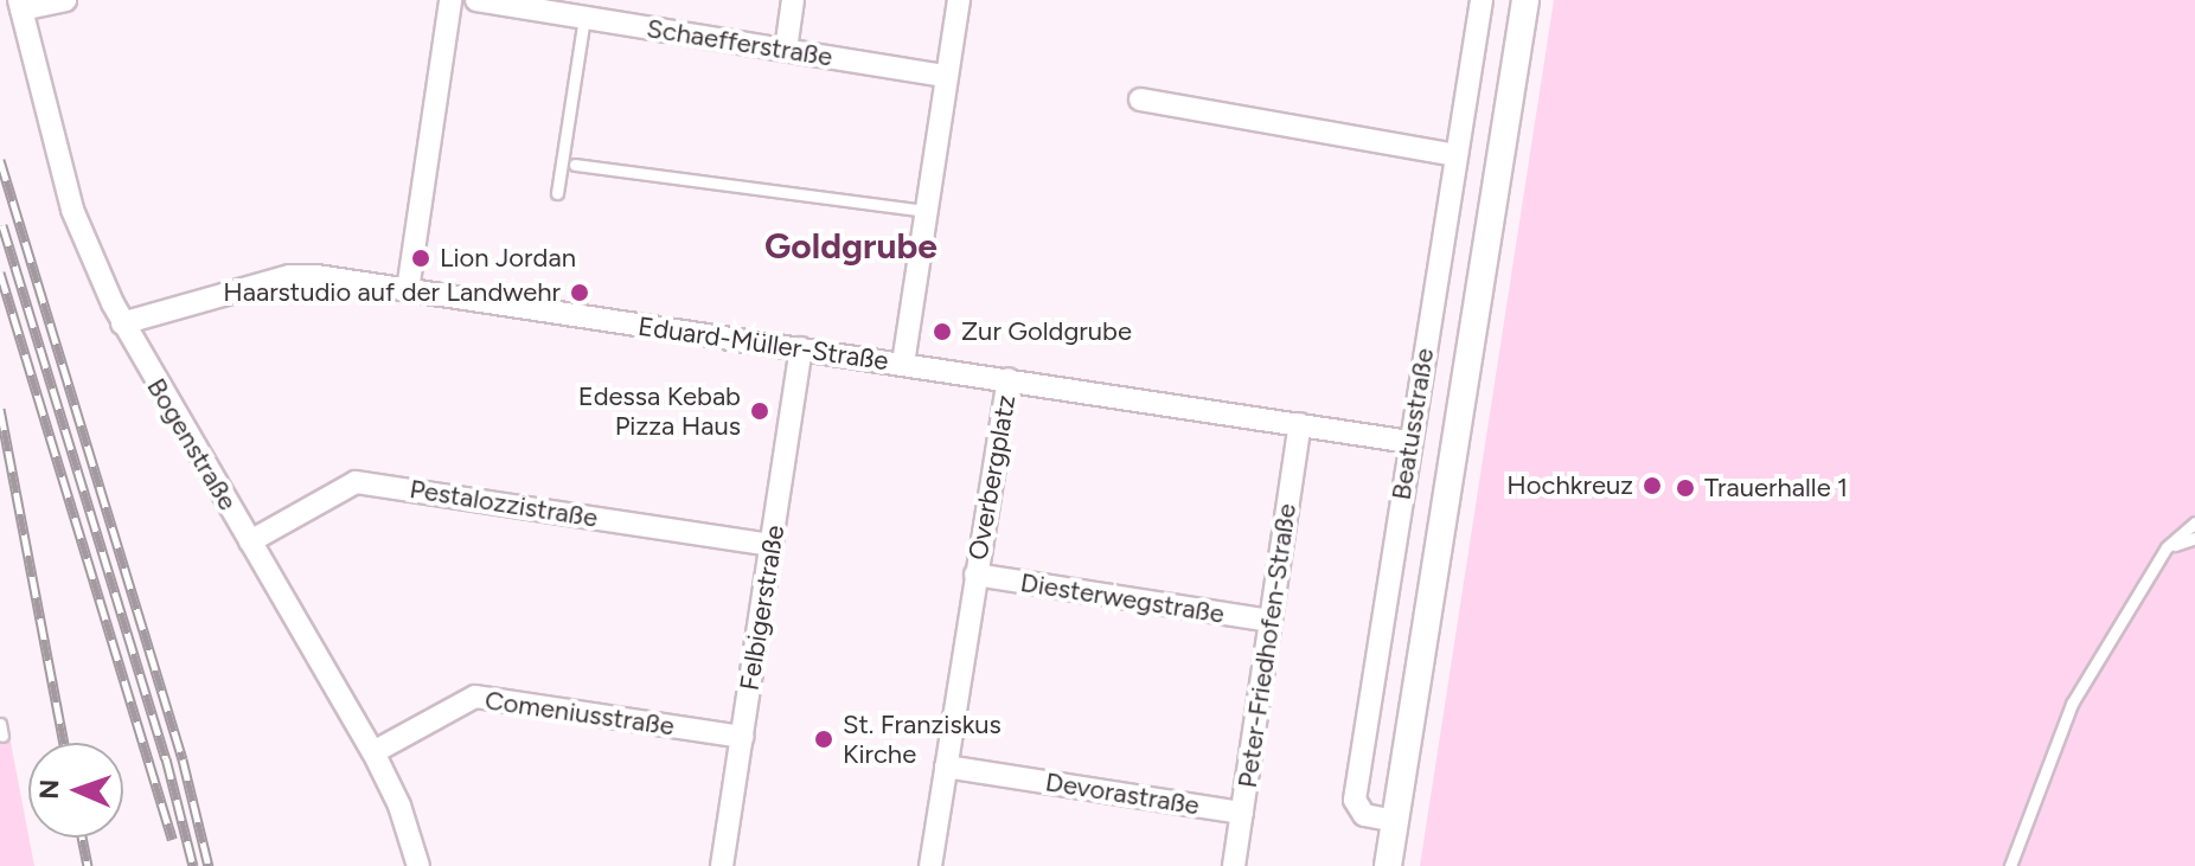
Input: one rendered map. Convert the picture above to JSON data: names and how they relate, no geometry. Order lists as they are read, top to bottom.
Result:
{
  "streets": {
    "street": [
      "Schaefferstraße",
      "Eduard-Müller-Straße",
      "Beatusstraße",
      "Bogenstraße",
      "Overbergplatz",
      "Pestalozzistraße",
      "Diesterwegstraße",
      "Felbigerstraße",
      "Peter-Friedhofen-Straße",
      "Comeniusstraße",
      "Devorastraße"
    ]
  },
  "crossings": [
    ["Eduard-Müller-Straße", "Beatusstraße"],
    ["Eduard-Müller-Straße", "Bogenstraße"],
    ["Eduard-Müller-Straße", "Overbergplatz"],
    ["Eduard-Müller-Straße", "Felbigerstraße"],
    ["Eduard-Müller-Straße", "Peter-Friedhofen-Straße"],
    ["Bogenstraße", "Pestalozzistraße"],
    ["Bogenstraße", "Comeniusstraße"],
    ["Overbergplatz", "Diesterwegstraße"],
    ["Overbergplatz", "Devorastraße"],
    ["Pestalozzistraße", "Felbigerstraße"],
    ["Diesterwegstraße", "Peter-Friedhofen-Straße"],
    ["Felbigerstraße", "Comeniusstraße"],
    ["Peter-Friedhofen-Straße", "Devorastraße"]
  ],
  "districts": ["Goldgrube"],
  "places": [
    "Lion Jordan",
    "Haarstudio auf der Landwehr",
    "Zur Goldgrube",
    "Edessa Kebab Pizza Haus",
    "Hochkreuz",
    "Trauerhalle 1",
    "St. Franziskus Kirche"
  ],
  "north": "left"
}
